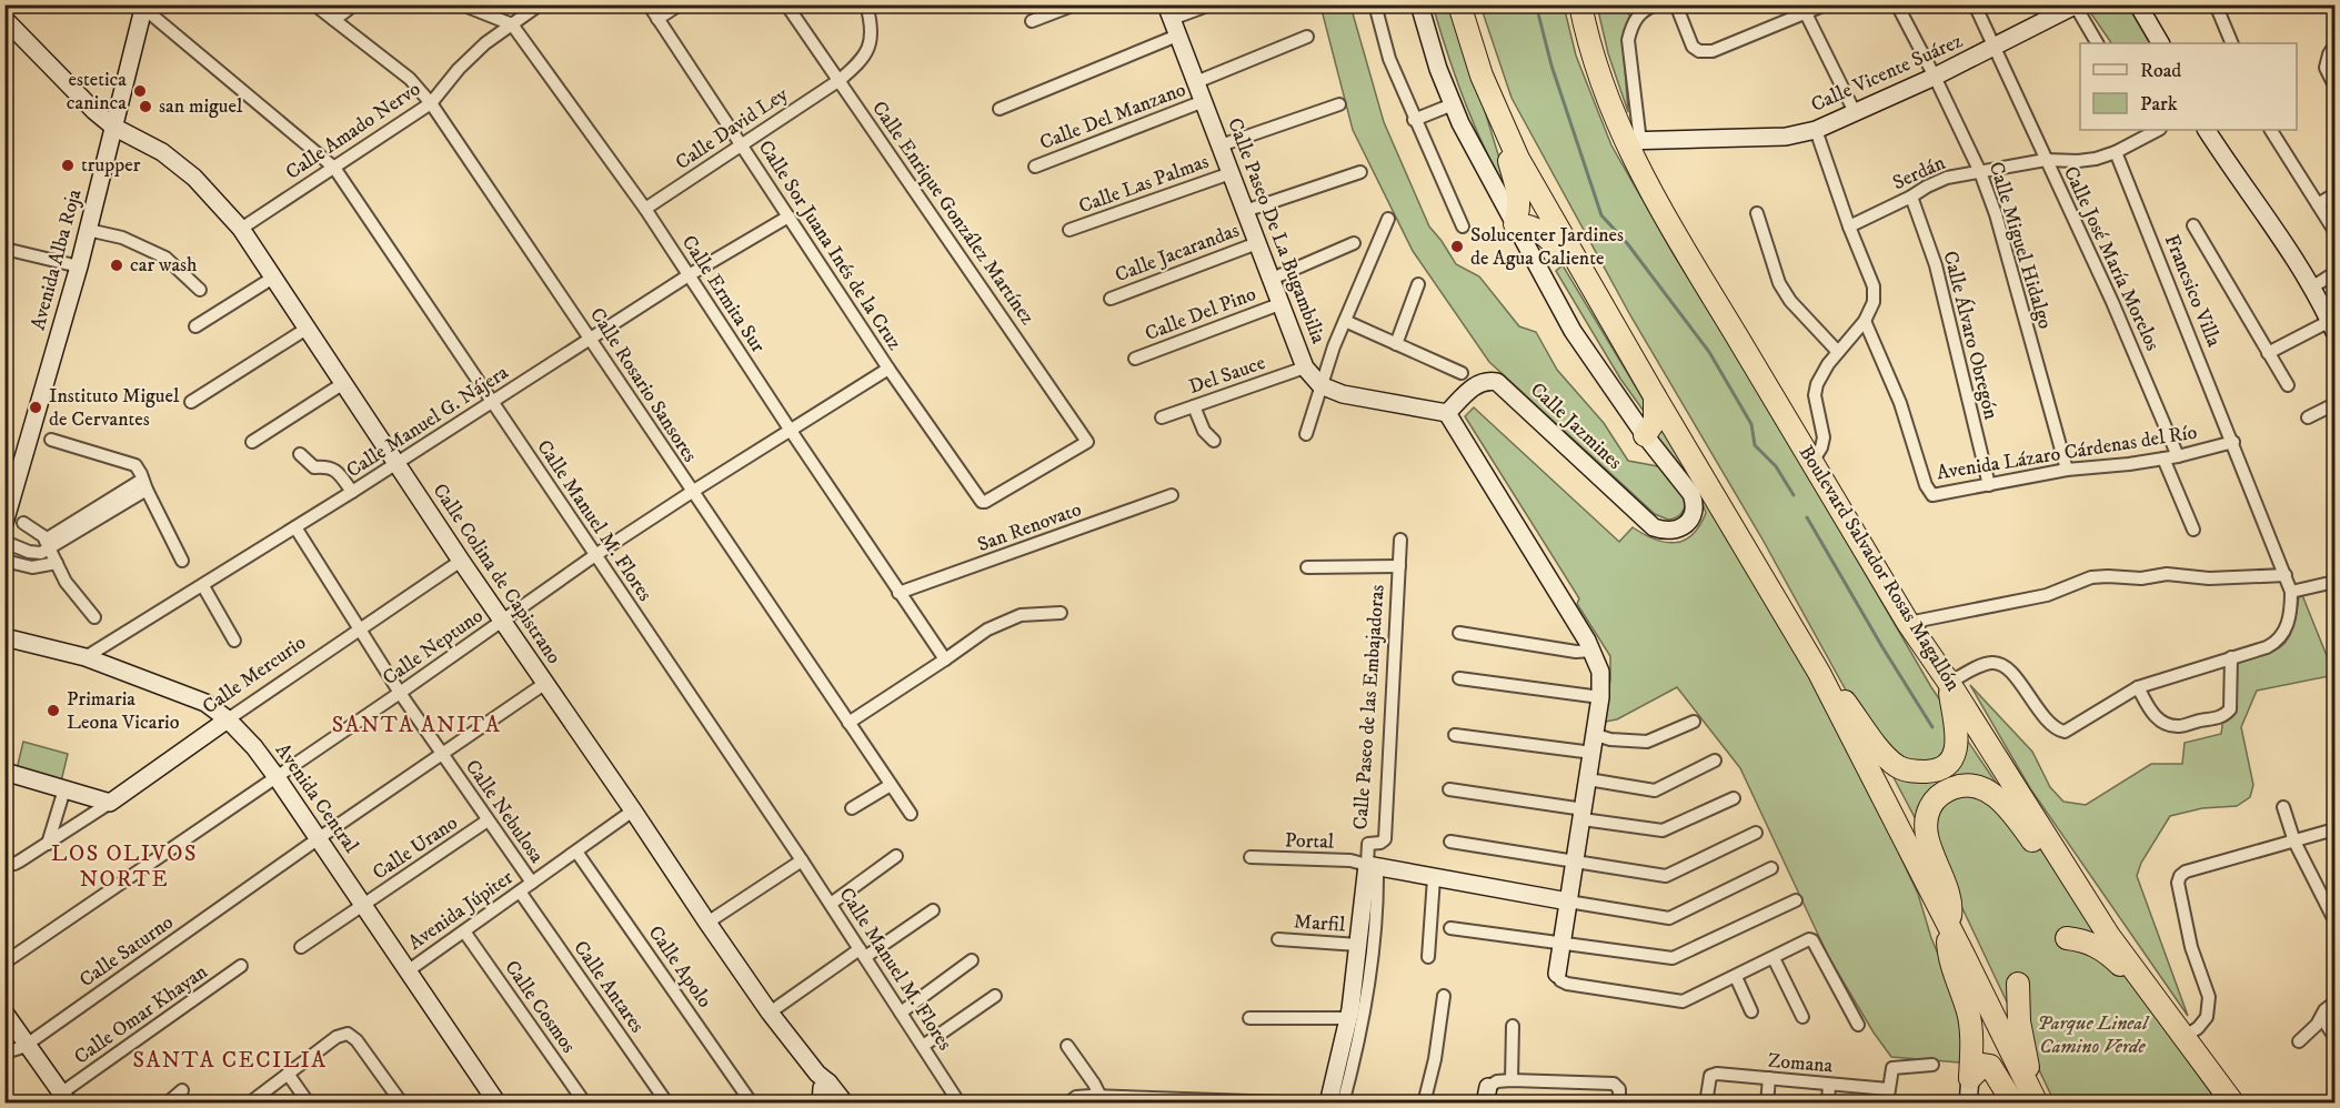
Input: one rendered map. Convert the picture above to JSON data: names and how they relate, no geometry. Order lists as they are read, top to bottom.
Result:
{
  "streets": {
    "highway": ["Boulevard Salvador Rosas Magallón"],
    "street": [
      "Calle Vicente Suárez",
      "Calle Del Manzano",
      "Calle David Ley",
      "Calle Amado Nervo",
      "Serdán",
      "Calle Las Palmas",
      "Calle Enrique González Martínez",
      "Calle Paseo De La Bugambilia",
      "Calle Sor Juana Inés de la Cruz",
      "Calle Miguel Hidalgo",
      "Calle Jacarandas",
      "Calle José María Morelos",
      "Avenida Alba Roja",
      "Francsico Villa",
      "Calle Ermita Sur",
      "Calle Del Pino",
      "Calle Álvaro Obregón",
      "Del Sauce",
      "Calle Rosario Sansores",
      "Calle Manuel G. Nájera",
      "Calle Jazmines",
      "Avenida Lázaro Cárdenas del Río",
      "Calle Manuel M. Flores",
      "San Renovato",
      "Calle Colina de Capistrano",
      "Calle Neptuno",
      "Calle Mercurio",
      "Calle Paseo de las Embajadoras",
      "Avenida Central",
      "Calle Nebulosa",
      "Portal",
      "Calle Urano",
      "Avenida Júpiter",
      "Marfil",
      "Calle Saturno",
      "Calle Apolo",
      "Calle Antares",
      "Calle Cosmos",
      "Calle Omar Khayan",
      "Zomana"
    ]
  },
  "crossings": [
    ["Calle Vicente Suárez", "Calle Miguel Hidalgo"],
    ["Calle Vicente Suárez", "Calle José María Morelos"],
    ["Calle Vicente Suárez", "Boulevard Salvador Rosas Magallón"],
    ["Calle Del Manzano", "Calle Paseo De La Bugambilia"],
    ["Calle David Ley", "Calle Enrique González Martínez"],
    ["Calle David Ley", "Calle Sor Juana Inés de la Cruz"],
    ["Calle David Ley", "Calle Ermita Sur"],
    ["Calle Amado Nervo", "Calle Ermita Sur"],
    ["Calle Amado Nervo", "Calle Rosario Sansores"],
    ["Calle Amado Nervo", "Calle Manuel M. Flores"],
    ["Calle Amado Nervo", "Calle Colina de Capistrano"],
    ["Serdán", "Calle Miguel Hidalgo"],
    ["Serdán", "Calle José María Morelos"],
    ["Serdán", "Francsico Villa"],
    ["Serdán", "Calle Álvaro Obregón"],
    ["Calle Las Palmas", "Calle Paseo De La Bugambilia"],
    ["Calle Enrique González Martínez", "Calle Sor Juana Inés de la Cruz"],
    ["Calle Paseo De La Bugambilia", "Calle Jacarandas"],
    ["Calle Paseo De La Bugambilia", "Calle Del Pino"],
    ["Calle Paseo De La Bugambilia", "Del Sauce"],
    ["Calle Sor Juana Inés de la Cruz", "Calle Manuel G. Nájera"],
    ["Calle Sor Juana Inés de la Cruz", "Calle Neptuno"],
    ["Calle Miguel Hidalgo", "Avenida Lázaro Cárdenas del Río"],
    ["Calle José María Morelos", "Avenida Lázaro Cárdenas del Río"],
    ["Avenida Alba Roja", "Calle Manuel M. Flores"],
    ["Avenida Alba Roja", "Calle Colina de Capistrano"],
    ["Francsico Villa", "Avenida Lázaro Cárdenas del Río"],
    ["Calle Ermita Sur", "Calle Manuel G. Nájera"],
    ["Calle Ermita Sur", "San Renovato"],
    ["Calle Ermita Sur", "Calle Neptuno"],
    ["Calle Álvaro Obregón", "Avenida Lázaro Cárdenas del Río"],
    ["Calle Rosario Sansores", "Calle Manuel G. Nájera"],
    ["Calle Rosario Sansores", "Calle Neptuno"],
    ["Calle Manuel G. Nájera", "Calle Manuel M. Flores"],
    ["Calle Manuel G. Nájera", "Calle Colina de Capistrano"],
    ["Calle Manuel G. Nájera", "Avenida Central"],
    ["Calle Manuel G. Nájera", "Calle Nebulosa"],
    ["Calle Manuel M. Flores", "Calle Neptuno"],
    ["Calle Colina de Capistrano", "Calle Neptuno"],
    ["Calle Colina de Capistrano", "Calle Mercurio"],
    ["Calle Colina de Capistrano", "Avenida Júpiter"],
    ["Calle Colina de Capistrano", "Calle Saturno"],
    ["Calle Neptuno", "Avenida Central"],
    ["Calle Neptuno", "Calle Nebulosa"],
    ["Calle Mercurio", "Avenida Central"],
    ["Calle Mercurio", "Calle Nebulosa"],
    ["Calle Paseo de las Embajadoras", "Portal"],
    ["Calle Paseo de las Embajadoras", "Marfil"],
    ["Avenida Central", "Calle Urano"],
    ["Avenida Central", "Avenida Júpiter"],
    ["Avenida Central", "Calle Saturno"],
    ["Calle Nebulosa", "Calle Urano"],
    ["Calle Nebulosa", "Avenida Júpiter"],
    ["Calle Nebulosa", "Calle Saturno"],
    ["Avenida Júpiter", "Calle Apolo"],
    ["Avenida Júpiter", "Calle Antares"],
    ["Avenida Júpiter", "Calle Cosmos"]
  ],
  "districts": ["SANTA ANITA", "LOS OLIVOS NORTE", "SANTA CECILIA"],
  "parks": ["Parque Lineal Camino Verde"],
  "places": [
    "estetica caninca",
    "san miguel",
    "trupper",
    "Solucenter Jardines de Agua Caliente",
    "car wash",
    "Instituto Miguel de Cervantes",
    "Primaria Leona Vicario"
  ],
  "legend": ["Road", "Park"]
}
